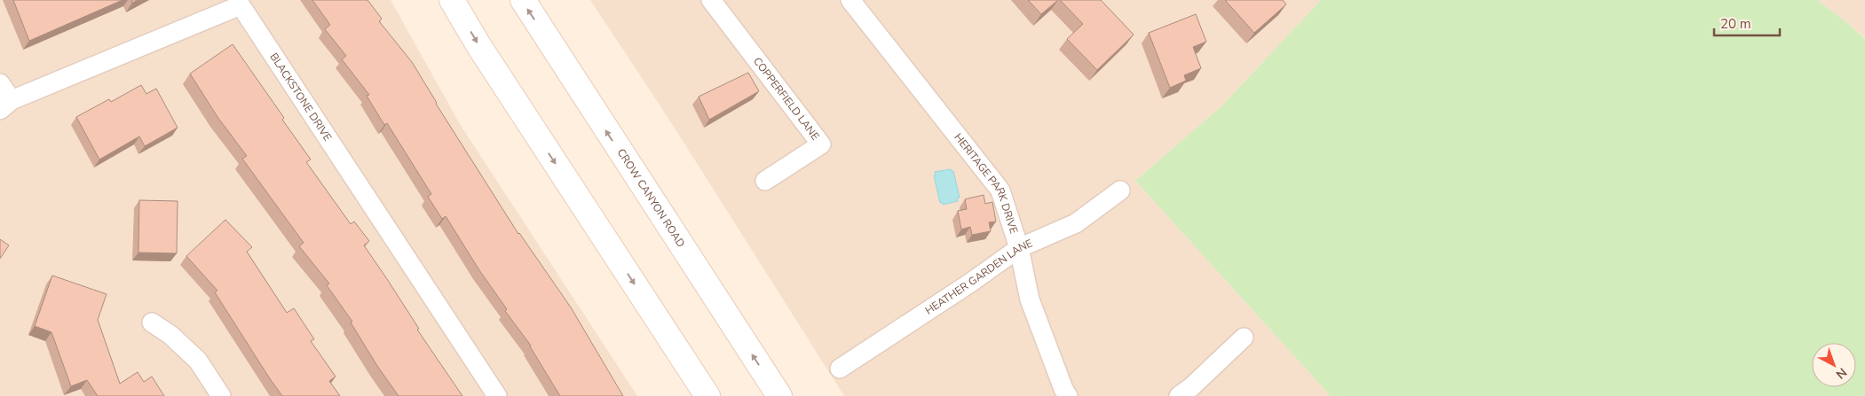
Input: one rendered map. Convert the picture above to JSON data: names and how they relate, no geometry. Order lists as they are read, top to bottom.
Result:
{
  "streets": {
    "main road": ["CROW CANYON ROAD"],
    "street": [
      "BLACKSTONE DRIVE",
      "COPPERFIELD LANE",
      "HERITAGE PARK DRIVE",
      "HEATHER GARDEN LANE"
    ]
  },
  "crossings": [
    ["HERITAGE PARK DRIVE", "HEATHER GARDEN LANE"]
  ],
  "scale_bar": "20 m",
  "north": "bottom right"
}
